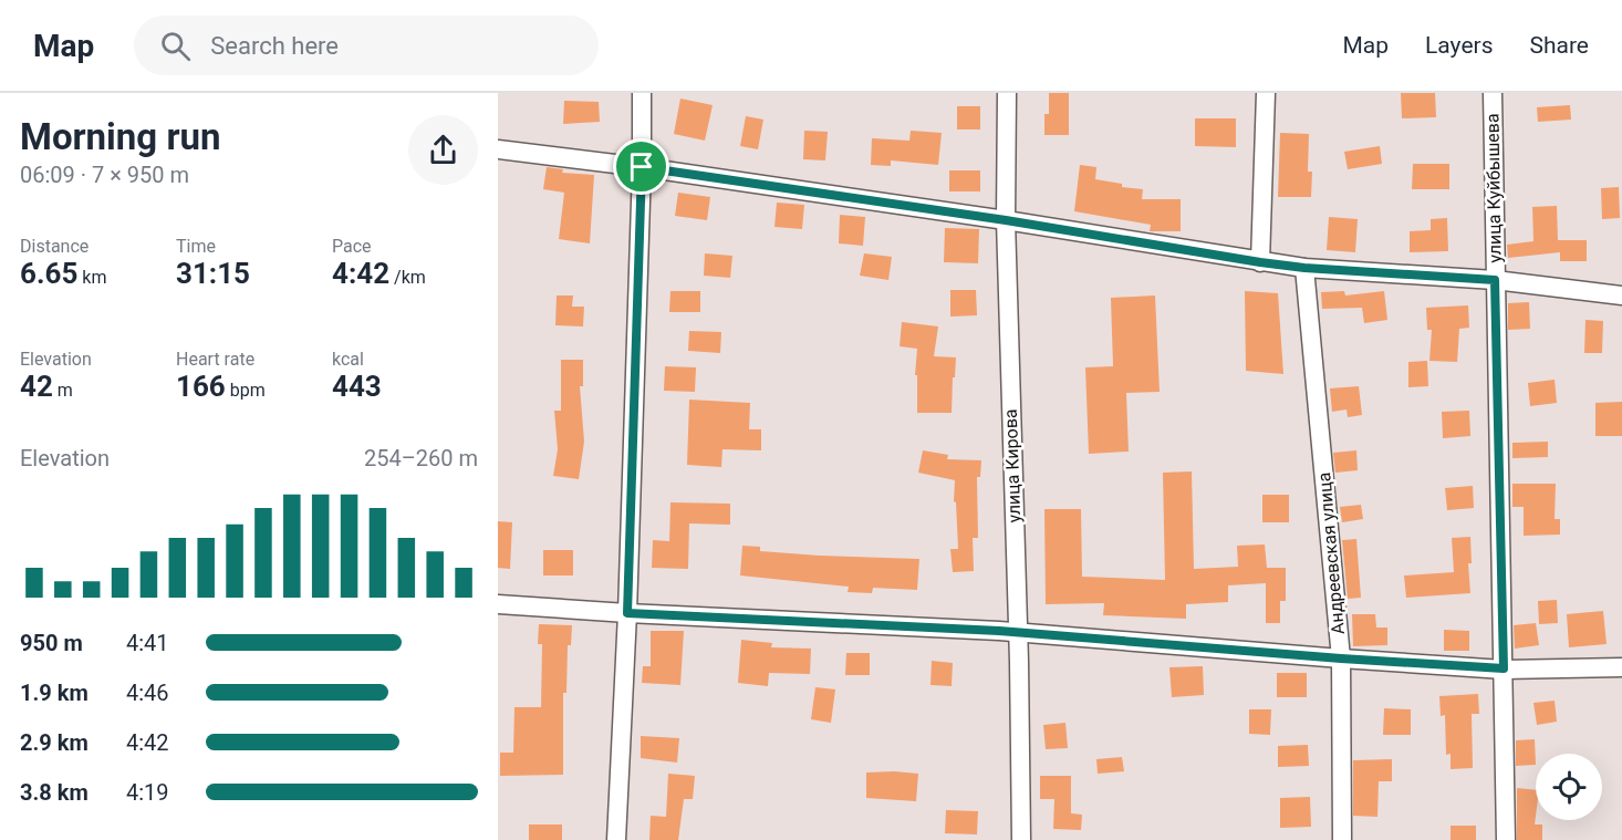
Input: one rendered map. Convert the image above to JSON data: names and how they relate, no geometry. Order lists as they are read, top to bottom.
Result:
{
  "streets": {
    "street": ["улица Куйбышева", "улица Кирова", "Андреевская улица"]
  },
  "page": {
    "header": "Map",
    "search": "Search here",
    "nav": ["Map", "Layers", "Share"],
    "heading": ["Morning run", "06:09 · 7 × 950 m"],
    "stats": [
      ["Distance", "6.65 km"],
      ["Time", "31:15"],
      ["Pace", "4:42 /km"],
      ["Elevation", "42 m"],
      ["Heart rate", "166 bpm"],
      ["kcal", "443"]
    ],
    "chart": ["Elevation", "254–260 m"],
    "list": [
      {
        "name": "950 m",
        "note": "4:41"
      },
      {
        "name": "1.9 km",
        "note": "4:46"
      },
      {
        "name": "2.9 km",
        "note": "4:42"
      },
      {
        "name": "3.8 km",
        "note": "4:19"
      }
    ]
  }
}
